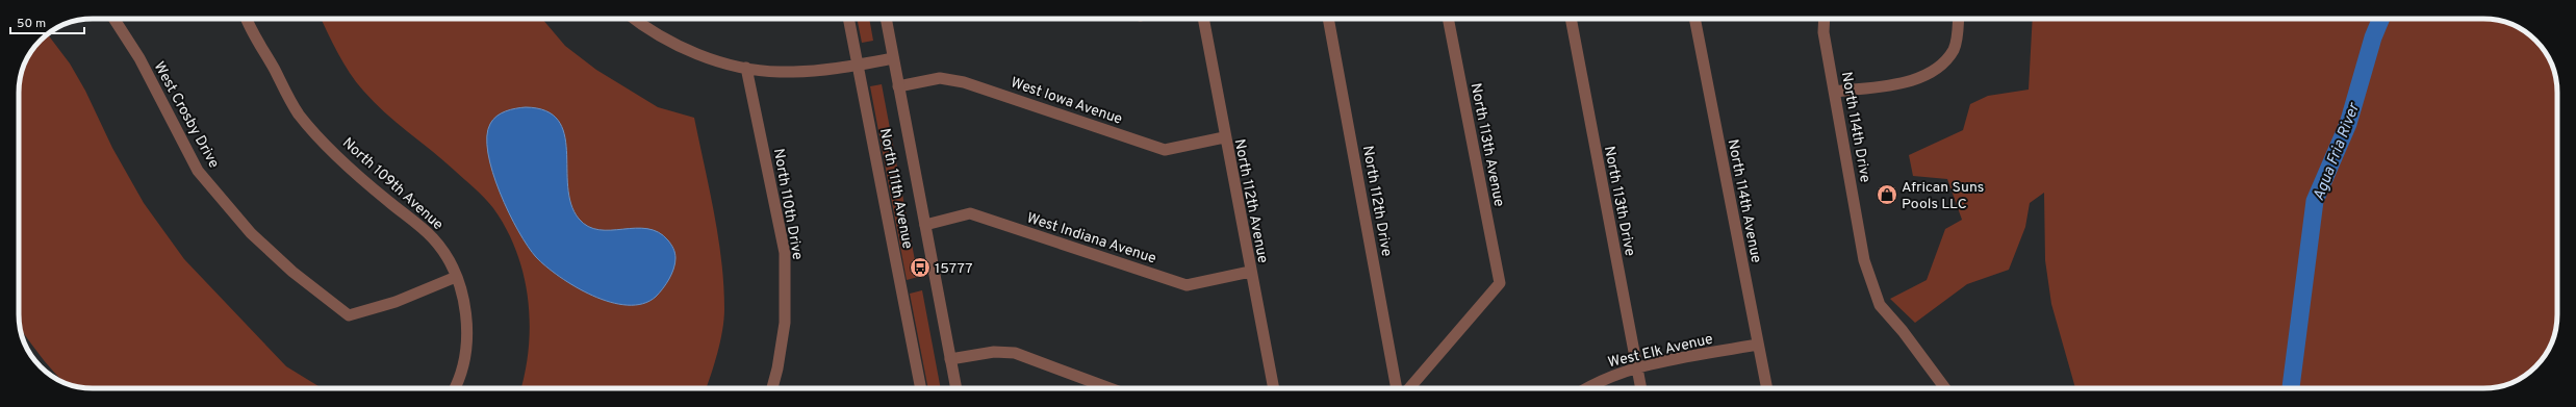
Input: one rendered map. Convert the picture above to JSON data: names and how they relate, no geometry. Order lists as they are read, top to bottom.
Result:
{
  "streets": {
    "street": [
      "West Iowa Avenue",
      "West Crosby Drive",
      "North 114th Drive",
      "North 113th Avenue",
      "North 109th Avenue",
      "North 111th Avenue",
      "North 112th Avenue",
      "North 112th Drive",
      "North 113th Drive",
      "North 114th Avenue",
      "North 110th Drive",
      "West Indiana Avenue",
      "West Elk Avenue"
    ]
  },
  "crossings": [
    ["West Iowa Avenue", "North 111th Avenue"],
    ["West Iowa Avenue", "North 112th Avenue"],
    ["West Crosby Drive", "North 109th Avenue"],
    ["North 111th Avenue", "West Indiana Avenue"],
    ["North 112th Avenue", "West Indiana Avenue"],
    ["North 113th Drive", "West Elk Avenue"],
    ["North 114th Avenue", "West Elk Avenue"]
  ],
  "water": ["Agua Fria River"],
  "places": {
    "shop": ["African Suns Pools LLC"],
    "bus stop": ["15777"]
  },
  "scale_bar": "50 m"
}
